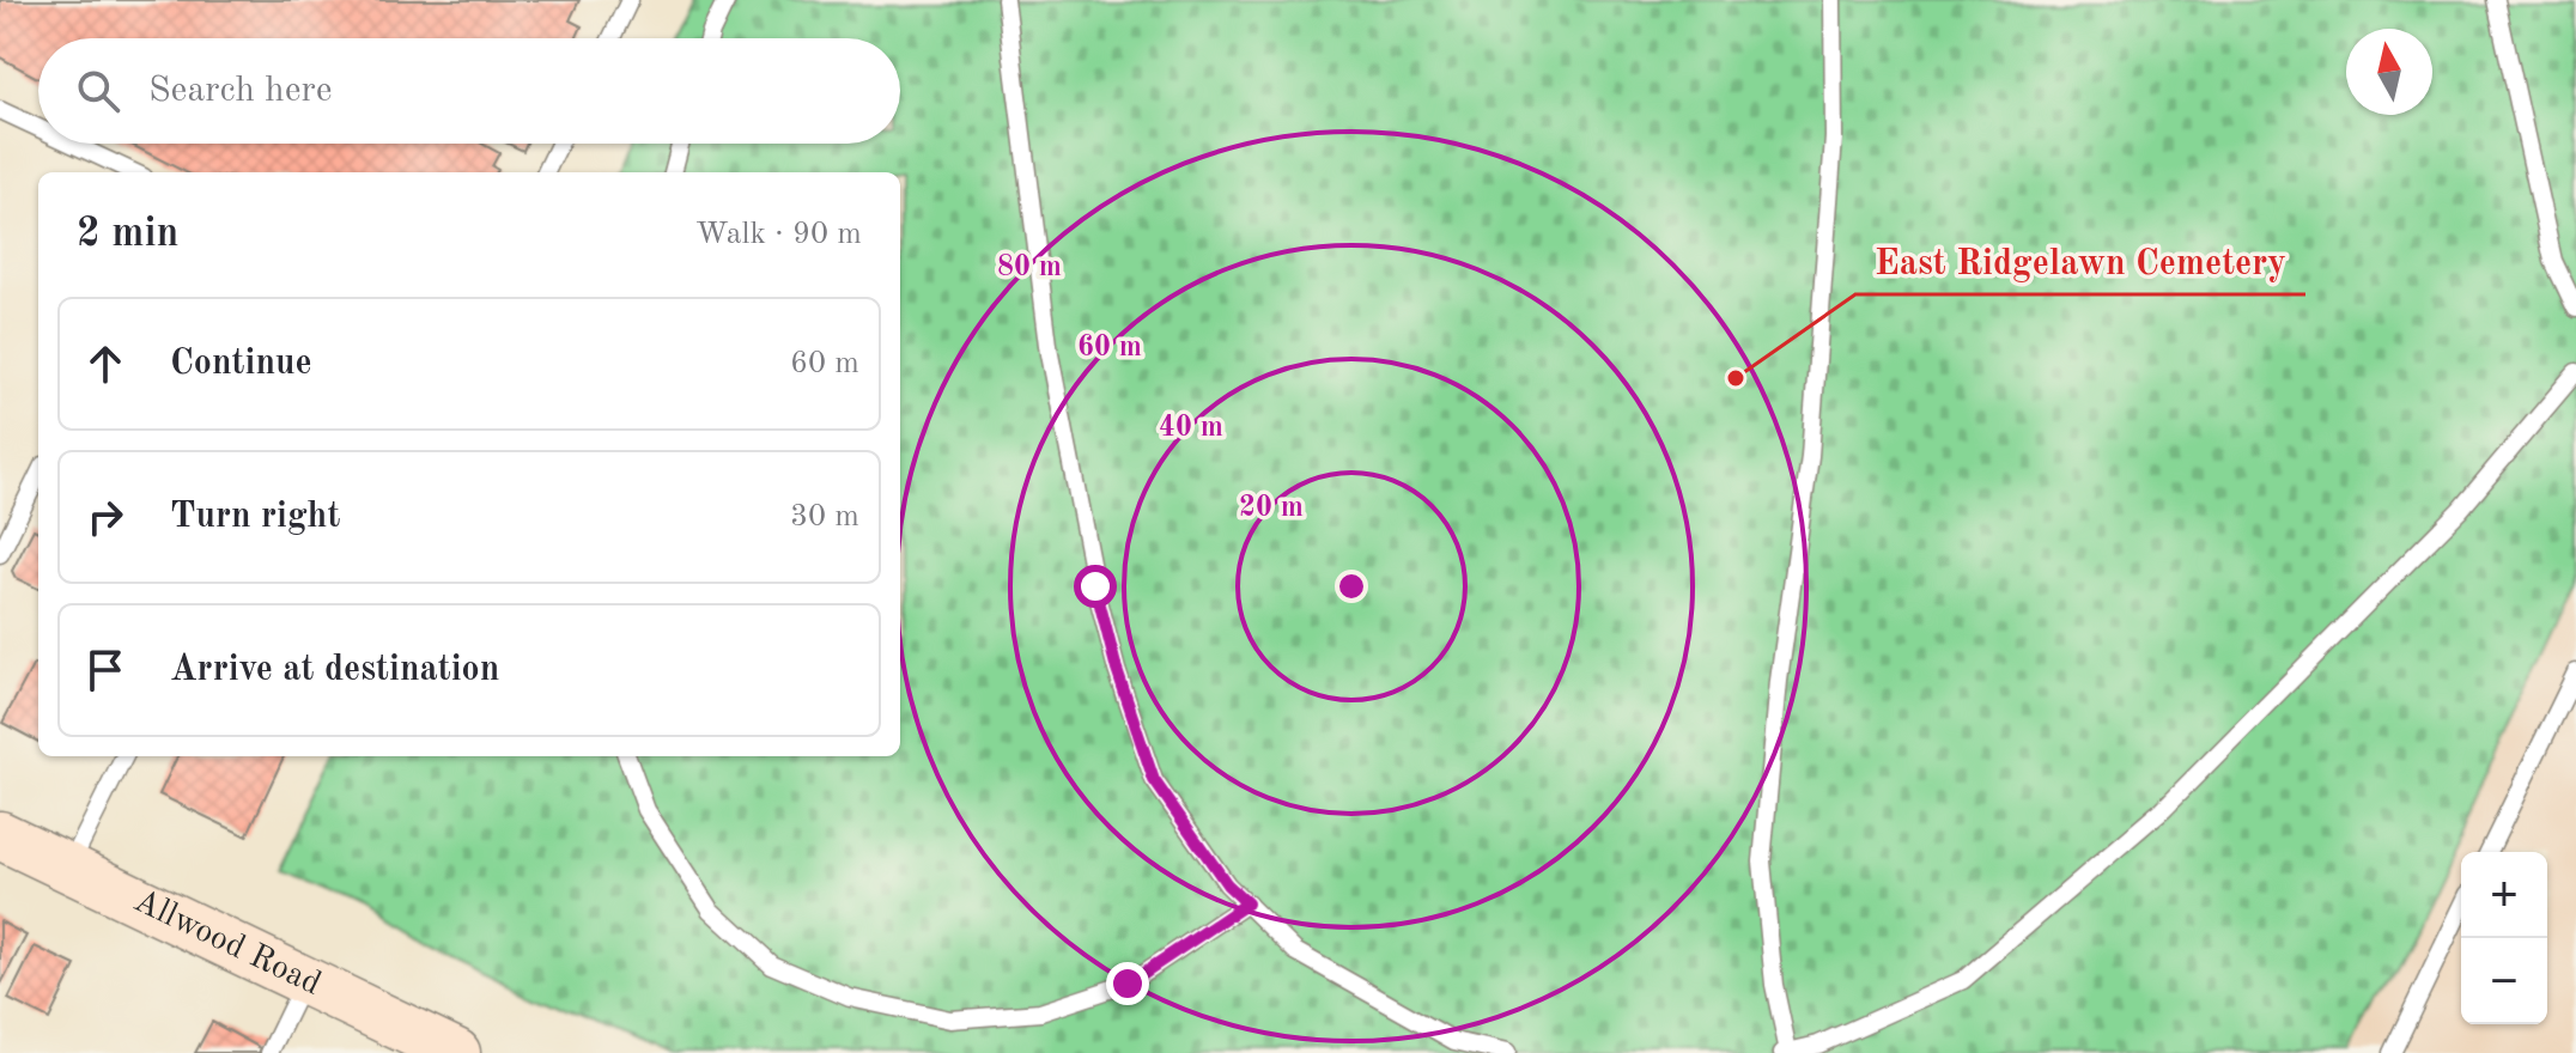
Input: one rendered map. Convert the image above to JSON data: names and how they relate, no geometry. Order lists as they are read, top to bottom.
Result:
{
  "streets": {
    "main road": ["Allwood Road"]
  },
  "places": ["East Ridgelawn Cemetery"],
  "north": "top",
  "page": {
    "search": "Search here",
    "heading": ["2 min", "Walk · 90 m"],
    "list": [
      ["Continue", "60 m"],
      ["Turn right", "30 m"],
      "Arrive at destination"
    ],
    "map_buttons": ["+", "−"]
  },
  "rings": [
    "80 m",
    "60 m",
    "40 m",
    "20 m"
  ]
}
